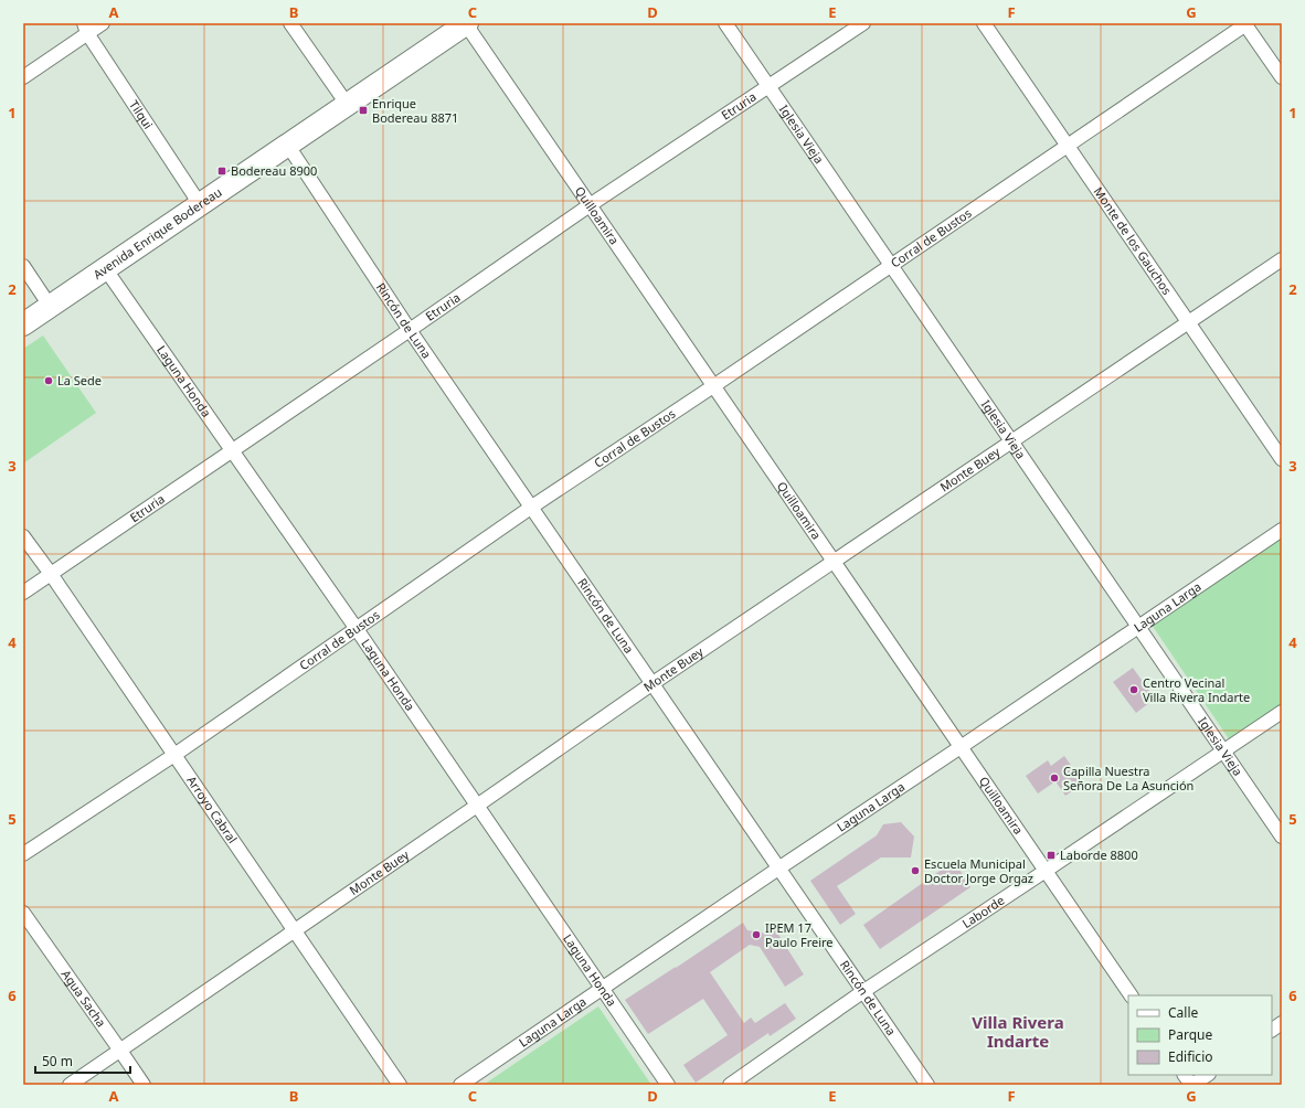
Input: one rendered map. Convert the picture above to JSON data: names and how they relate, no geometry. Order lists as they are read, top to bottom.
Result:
{
  "streets": {
    "main road": ["Avenida Enrique Bodereau"],
    "street": [
      "Etruria",
      "Tilqui",
      "Iglesia Vieja",
      "Quilloamira",
      "Corral de Bustos",
      "Monte de los Gauchos",
      "Rincón de Luna",
      "Laguna Honda",
      "Monte Buey",
      "Laguna Larga",
      "Arroyo Cabral",
      "Laborde",
      "Agua Sacha"
    ]
  },
  "crossings": [
    ["Etruria", "Iglesia Vieja"],
    ["Etruria", "Quilloamira"],
    ["Etruria", "Rincón de Luna"],
    ["Etruria", "Laguna Honda"],
    ["Etruria", "Arroyo Cabral"],
    ["Tilqui", "Avenida Enrique Bodereau"],
    ["Iglesia Vieja", "Corral de Bustos"],
    ["Iglesia Vieja", "Monte Buey"],
    ["Iglesia Vieja", "Laguna Larga"],
    ["Iglesia Vieja", "Laborde"],
    ["Quilloamira", "Avenida Enrique Bodereau"],
    ["Quilloamira", "Corral de Bustos"],
    ["Quilloamira", "Monte Buey"],
    ["Quilloamira", "Laguna Larga"],
    ["Quilloamira", "Laborde"],
    ["Avenida Enrique Bodereau", "Rincón de Luna"],
    ["Avenida Enrique Bodereau", "Laguna Honda"],
    ["Corral de Bustos", "Monte de los Gauchos"],
    ["Corral de Bustos", "Rincón de Luna"],
    ["Corral de Bustos", "Laguna Honda"],
    ["Corral de Bustos", "Arroyo Cabral"],
    ["Monte de los Gauchos", "Monte Buey"],
    ["Rincón de Luna", "Monte Buey"],
    ["Rincón de Luna", "Laguna Larga"],
    ["Rincón de Luna", "Laborde"],
    ["Laguna Honda", "Monte Buey"],
    ["Laguna Honda", "Laguna Larga"],
    ["Monte Buey", "Arroyo Cabral"],
    ["Monte Buey", "Agua Sacha"]
  ],
  "districts": ["Villa Rivera Indarte"],
  "places": {
    "transit": ["Enrique Bodereau 8871", "Bodereau 8900", "Laborde 8800"],
    "other": [
      "La Sede",
      "Centro Vecinal Villa Rivera Indarte",
      "Capilla Nuestra Señora De La Asunción",
      "Escuela Municipal Doctor Jorge Orgaz",
      "IPEM 17 Paulo Freire"
    ]
  },
  "legend": ["Calle", "Parque", "Edificio"],
  "scale_bar": "50 m",
  "grid": {
    "columns": [
      "A",
      "B",
      "C",
      "D",
      "E",
      "F",
      "G"
    ],
    "rows": [
      "1",
      "2",
      "3",
      "4",
      "5",
      "6"
    ]
  }
}
